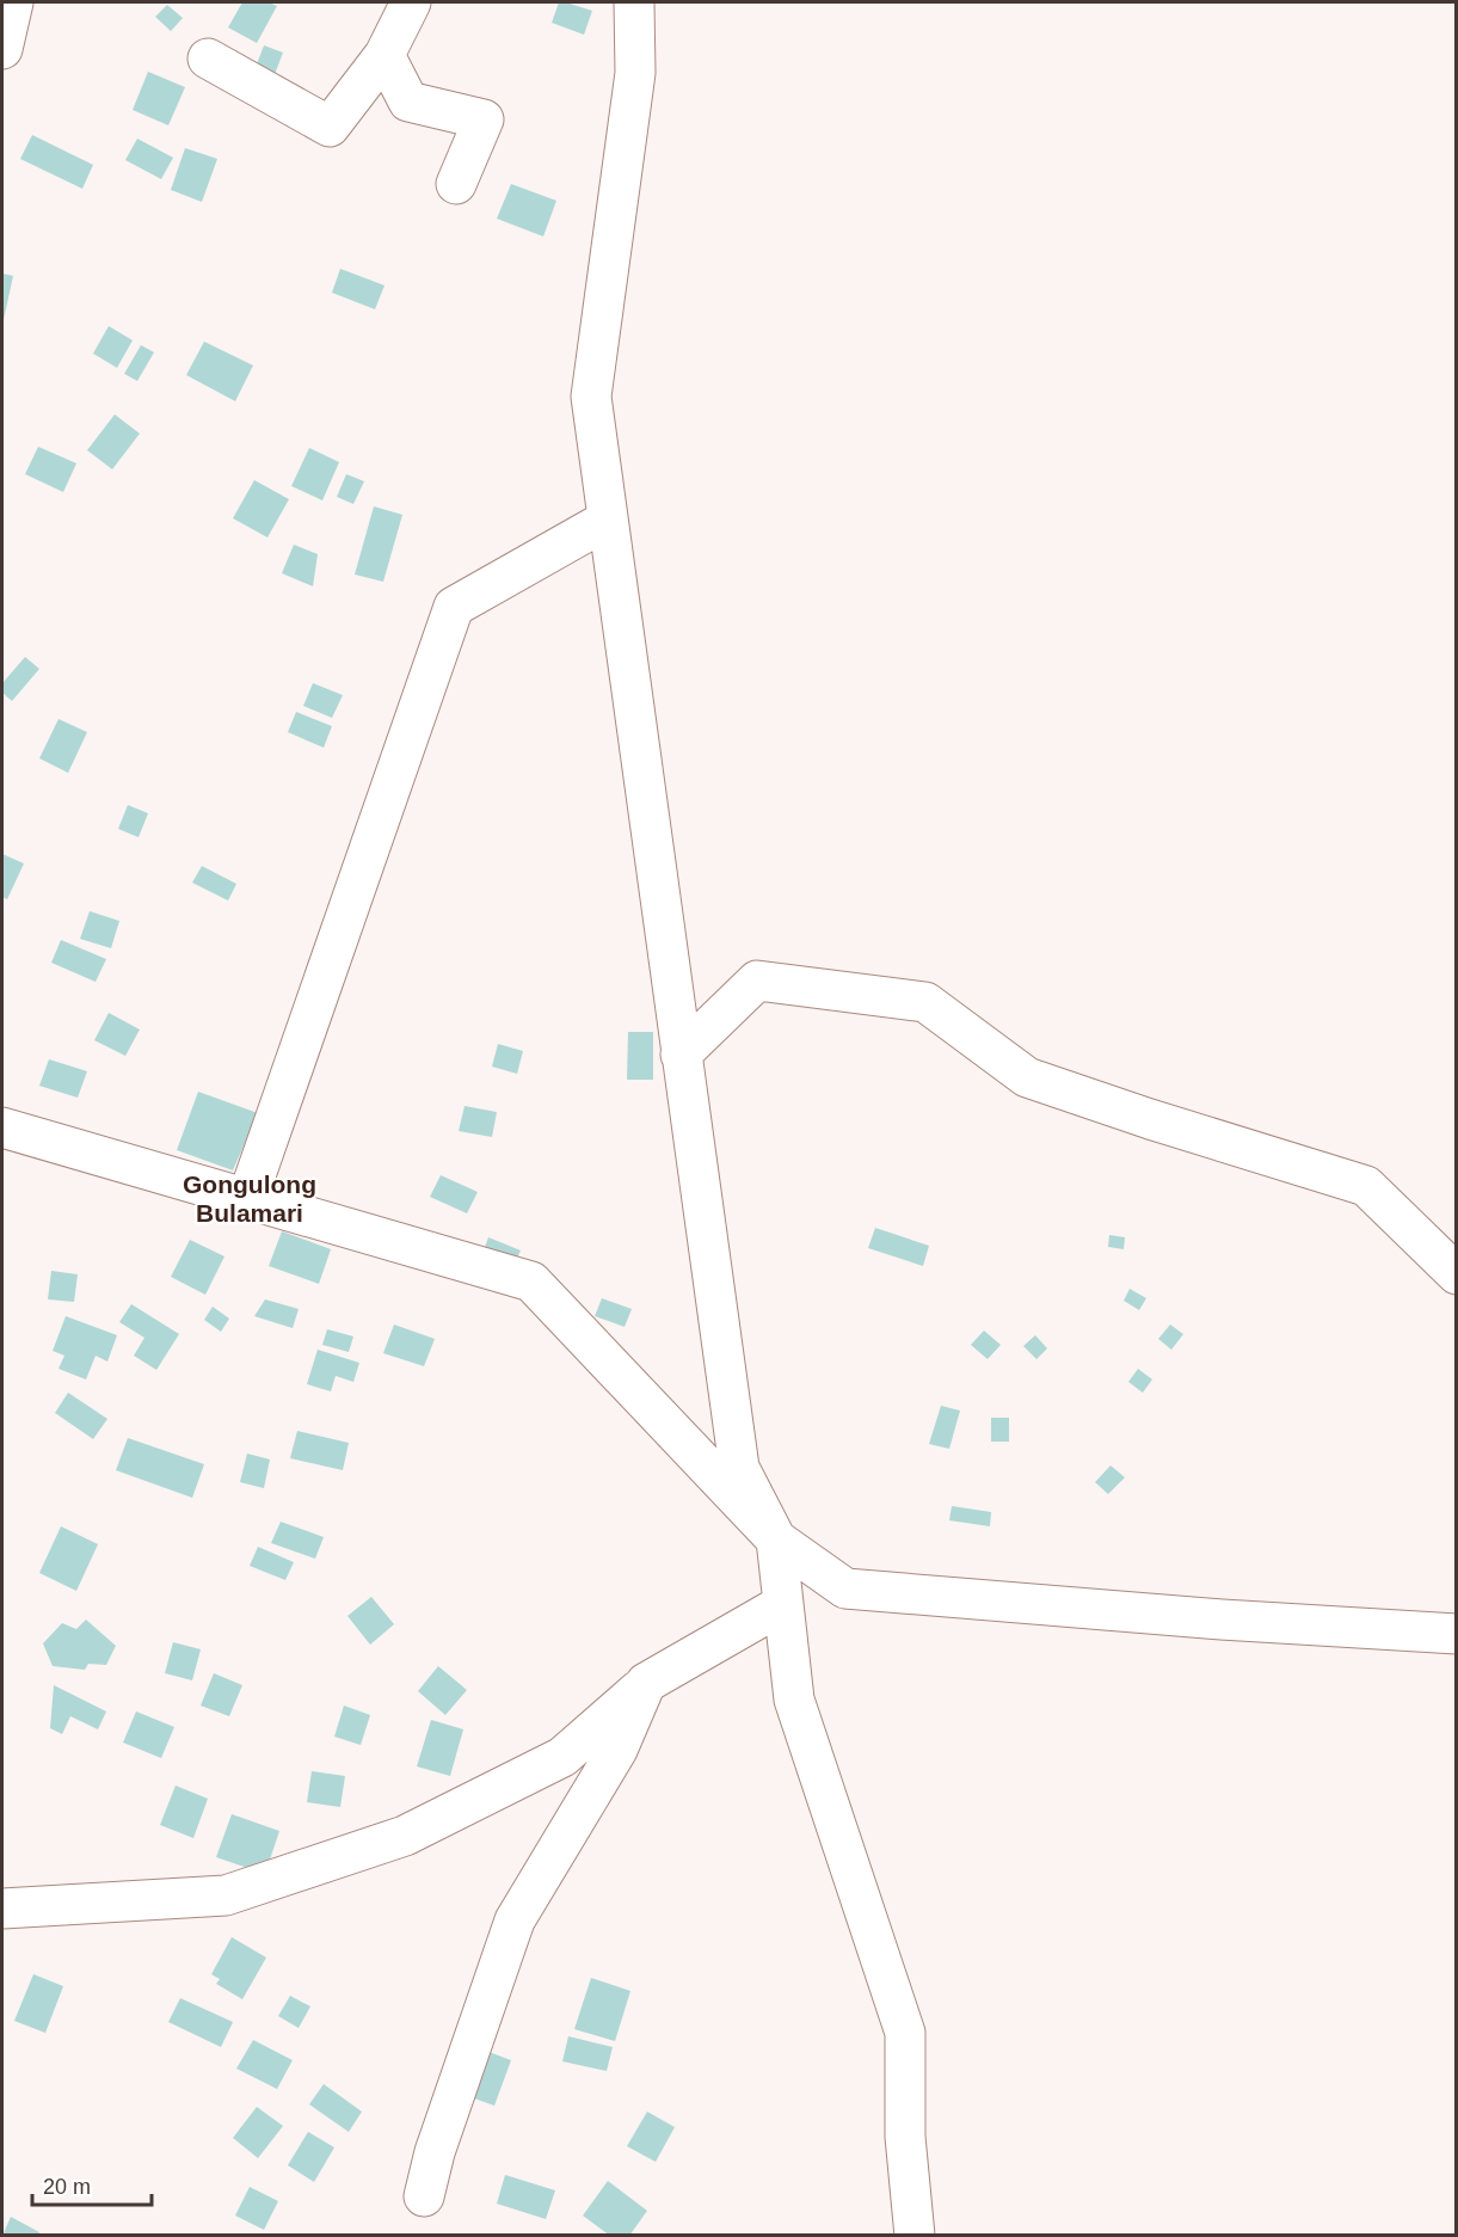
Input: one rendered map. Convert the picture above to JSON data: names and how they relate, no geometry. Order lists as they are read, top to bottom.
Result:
{
  "districts": ["Gongulong Bulamari"],
  "scale_bar": "20 m"
}
